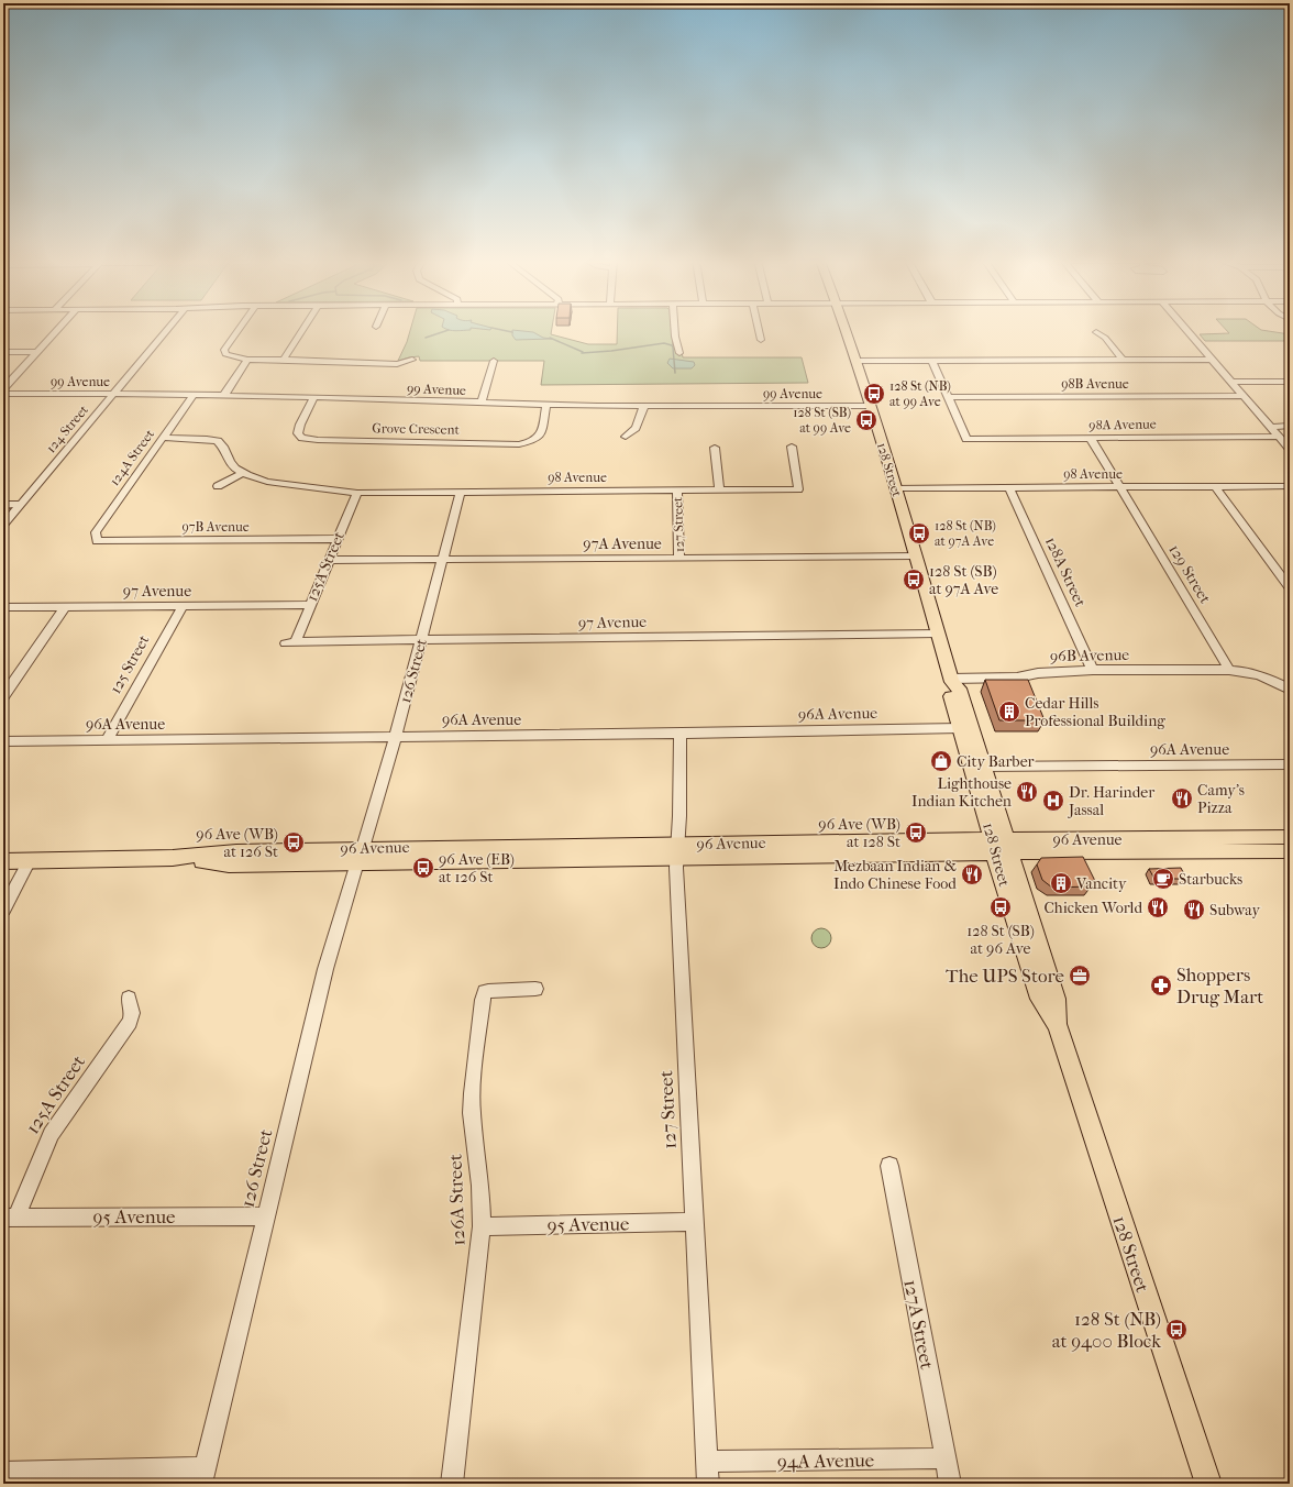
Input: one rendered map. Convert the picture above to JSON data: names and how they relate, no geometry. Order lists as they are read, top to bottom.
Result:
{
  "streets": {
    "main road": ["128 Street", "96 Avenue"],
    "street": [
      "99 Avenue",
      "98B Avenue",
      "98A Avenue",
      "124 Street",
      "Grove Crescent",
      "124A Street",
      "98 Avenue",
      "127 Street",
      "97B Avenue",
      "97A Avenue",
      "125A Street",
      "128A Street",
      "129 Street",
      "97 Avenue",
      "96B Avenue",
      "125 Street",
      "126 Street",
      "96A Avenue",
      "126A Street",
      "95 Avenue",
      "127A Street",
      "94A Avenue"
    ]
  },
  "crossings": [
    ["99 Avenue", "124 Street"],
    ["99 Avenue", "Grove Crescent"],
    ["99 Avenue", "124A Street"],
    ["99 Avenue", "128 Street"],
    ["98B Avenue", "98A Avenue"],
    ["98A Avenue", "129 Street"],
    ["124A Street", "97B Avenue"],
    ["128 Street", "98 Avenue"],
    ["128 Street", "97A Avenue"],
    ["128 Street", "97 Avenue"],
    ["128 Street", "96B Avenue"],
    ["128 Street", "96A Avenue"],
    ["128 Street", "96 Avenue"],
    ["98 Avenue", "127 Street"],
    ["98 Avenue", "125A Street"],
    ["98 Avenue", "128A Street"],
    ["98 Avenue", "129 Street"],
    ["98 Avenue", "126 Street"],
    ["127 Street", "97A Avenue"],
    ["127 Street", "96A Avenue"],
    ["127 Street", "96 Avenue"],
    ["127 Street", "95 Avenue"],
    ["127 Street", "94A Avenue"],
    ["97B Avenue", "125A Street"],
    ["97A Avenue", "125A Street"],
    ["97A Avenue", "126 Street"],
    ["125A Street", "97 Avenue"],
    ["125A Street", "95 Avenue"],
    ["128A Street", "96B Avenue"],
    ["129 Street", "96B Avenue"],
    ["97 Avenue", "125 Street"],
    ["97 Avenue", "126 Street"],
    ["125 Street", "96A Avenue"],
    ["126 Street", "96A Avenue"],
    ["126 Street", "96 Avenue"],
    ["126 Street", "95 Avenue"],
    ["126A Street", "95 Avenue"],
    ["127A Street", "94A Avenue"]
  ],
  "places": {
    "bus stop": [
      "128 St (NB) at 99 Ave",
      "128 St (SB) at 99 Ave",
      "128 St (NB) at 97A Ave",
      "128 St (SB) at 97A Ave",
      "96 Ave (WB) at 128 St",
      "96 Ave (WB) at 126 St",
      "96 Ave (EB) at 126 St",
      "128 St (SB) at 96 Ave",
      "128 St (NB) at 9400 Block"
    ],
    "building": ["Cedar Hills Professional Building", "Vancity"],
    "shop": ["City Barber"],
    "restaurant": [
      "Lighthouse Indian Kitchen",
      "Camy's Pizza",
      "Mezbaan Indian & Indo Chinese Food",
      "Chicken World",
      "Subway"
    ],
    "hospital": ["Dr. Harinder Jassal"],
    "cafe": ["Starbucks"],
    "office": ["The UPS Store"],
    "pharmacy": ["Shoppers Drug Mart"]
  }
}
